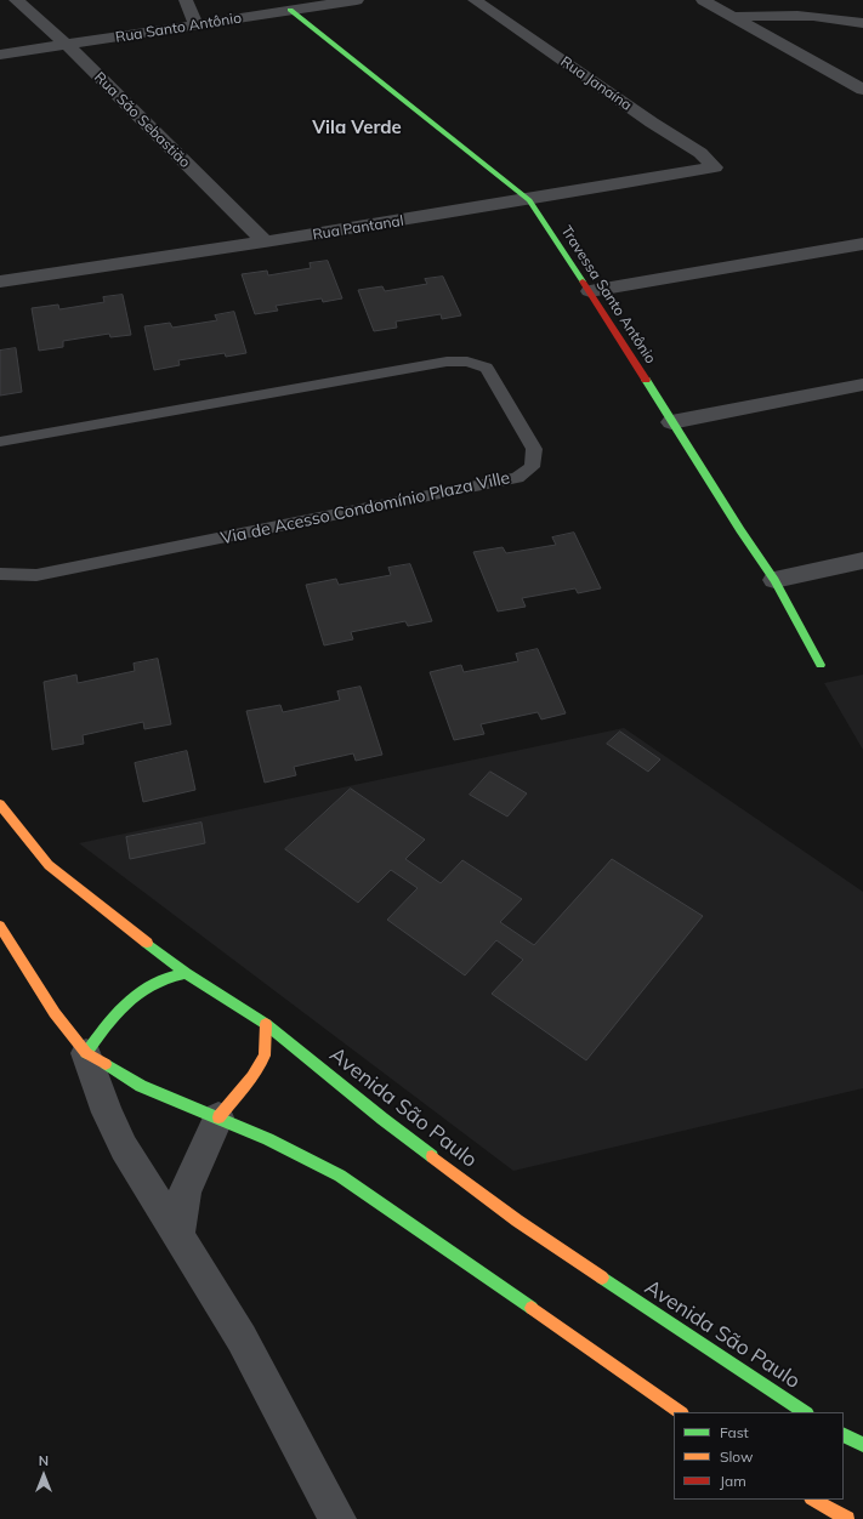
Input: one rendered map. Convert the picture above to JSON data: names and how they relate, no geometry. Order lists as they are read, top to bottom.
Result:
{
  "streets": {
    "street": [
      "Rua Santo Antônio",
      "Rua Janaína",
      "Rua São Sebastião",
      "Rua Pantanal",
      "Travessa Santo Antônio",
      "Avenida São Paulo"
    ],
    "lane": ["Via de Acesso Condomínio Plaza Ville"]
  },
  "crossings": [
    ["Rua Santo Antônio", "Rua São Sebastião"],
    ["Rua Santo Antônio", "Travessa Santo Antônio"],
    ["Rua Janaína", "Rua Pantanal"],
    ["Rua São Sebastião", "Rua Pantanal"],
    ["Rua Pantanal", "Travessa Santo Antônio"]
  ],
  "districts": ["Vila Verde"],
  "legend": ["Fast", "Slow", "Jam"],
  "north": "top"
}
